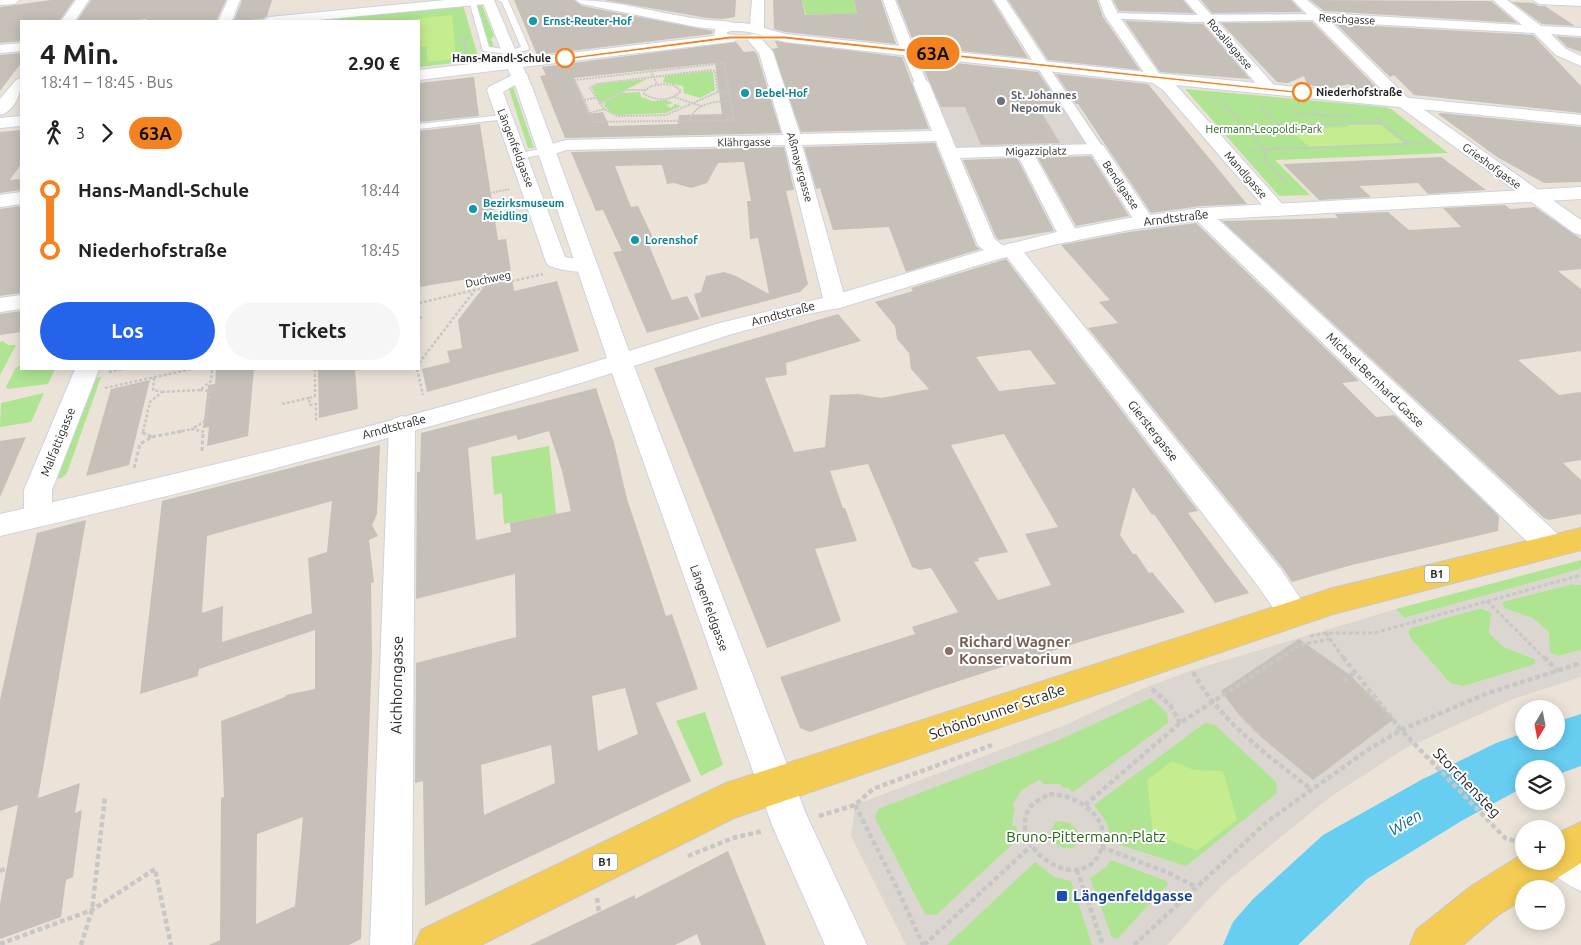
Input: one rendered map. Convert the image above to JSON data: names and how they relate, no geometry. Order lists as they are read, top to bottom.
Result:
{
  "streets": {
    "main road": ["B1", "Schönbrunner Straße"],
    "street": [
      "Reschgasse",
      "Rosaliagasse",
      "Klährgasse",
      "Längenfeldgasse",
      "Migazziplatz",
      "Grieshofgasse",
      "Aßmayergasse",
      "Mandlgasse",
      "Bendlgasse",
      "Arndtstraße",
      "Michael-Bernhard-Gasse",
      "Gierstergasse",
      "Malfattigasse",
      "Aichhorngasse"
    ],
    "path": ["Duchweg", "Storchensteg"]
  },
  "crossings": [
    ["Reschgasse", "Rosaliagasse"],
    ["Reschgasse", "Grieshofgasse"],
    ["Reschgasse", "Mandlgasse"],
    ["Klährgasse", "Längenfeldgasse"],
    ["Klährgasse", "Migazziplatz"],
    ["Klährgasse", "Aßmayergasse"],
    ["Klährgasse", "Gierstergasse"],
    ["Längenfeldgasse", "Arndtstraße"],
    ["Längenfeldgasse", "Duchweg"],
    ["Längenfeldgasse", "Schönbrunner Straße"],
    ["Migazziplatz", "Bendlgasse"],
    ["Migazziplatz", "Gierstergasse"],
    ["Grieshofgasse", "Arndtstraße"],
    ["Aßmayergasse", "Arndtstraße"],
    ["Mandlgasse", "Arndtstraße"],
    ["Bendlgasse", "Arndtstraße"],
    ["Arndtstraße", "Michael-Bernhard-Gasse"],
    ["Arndtstraße", "Gierstergasse"],
    ["Arndtstraße", "Malfattigasse"],
    ["Arndtstraße", "Aichhorngasse"],
    ["Michael-Bernhard-Gasse", "Schönbrunner Straße"],
    ["Gierstergasse", "Schönbrunner Straße"]
  ],
  "water": ["Wien"],
  "parks": ["Hermann-Leopoldi-Park", "Bruno-Pittermann-Platz"],
  "places": {
    "other": [
      "Ernst-Reuter-Hof",
      "Hans-Mandl-Schule",
      "Niederhofstraße",
      "Bebel-Hof",
      "St. Johannes Nepomuk",
      "Bezirksmuseum Meidling",
      "Lorenshof",
      "Richard Wagner Konservatorium"
    ],
    "transit": ["Längenfeldgasse"]
  },
  "lines": ["bus line 63A"],
  "north": "bottom",
  "page": {
    "on_map": "63A",
    "heading": ["4 Min.", "18:41 – 18:45 · Bus", "2.90 €"],
    "legs": ["3", "63A"],
    "list": [
      {
        "name": "Hans-Mandl-Schule",
        "value": "18:44"
      },
      {
        "name": "Niederhofstraße",
        "value": "18:45"
      }
    ],
    "buttons": ["Los", "Tickets"],
    "map_buttons": ["+", "−"]
  }
}
